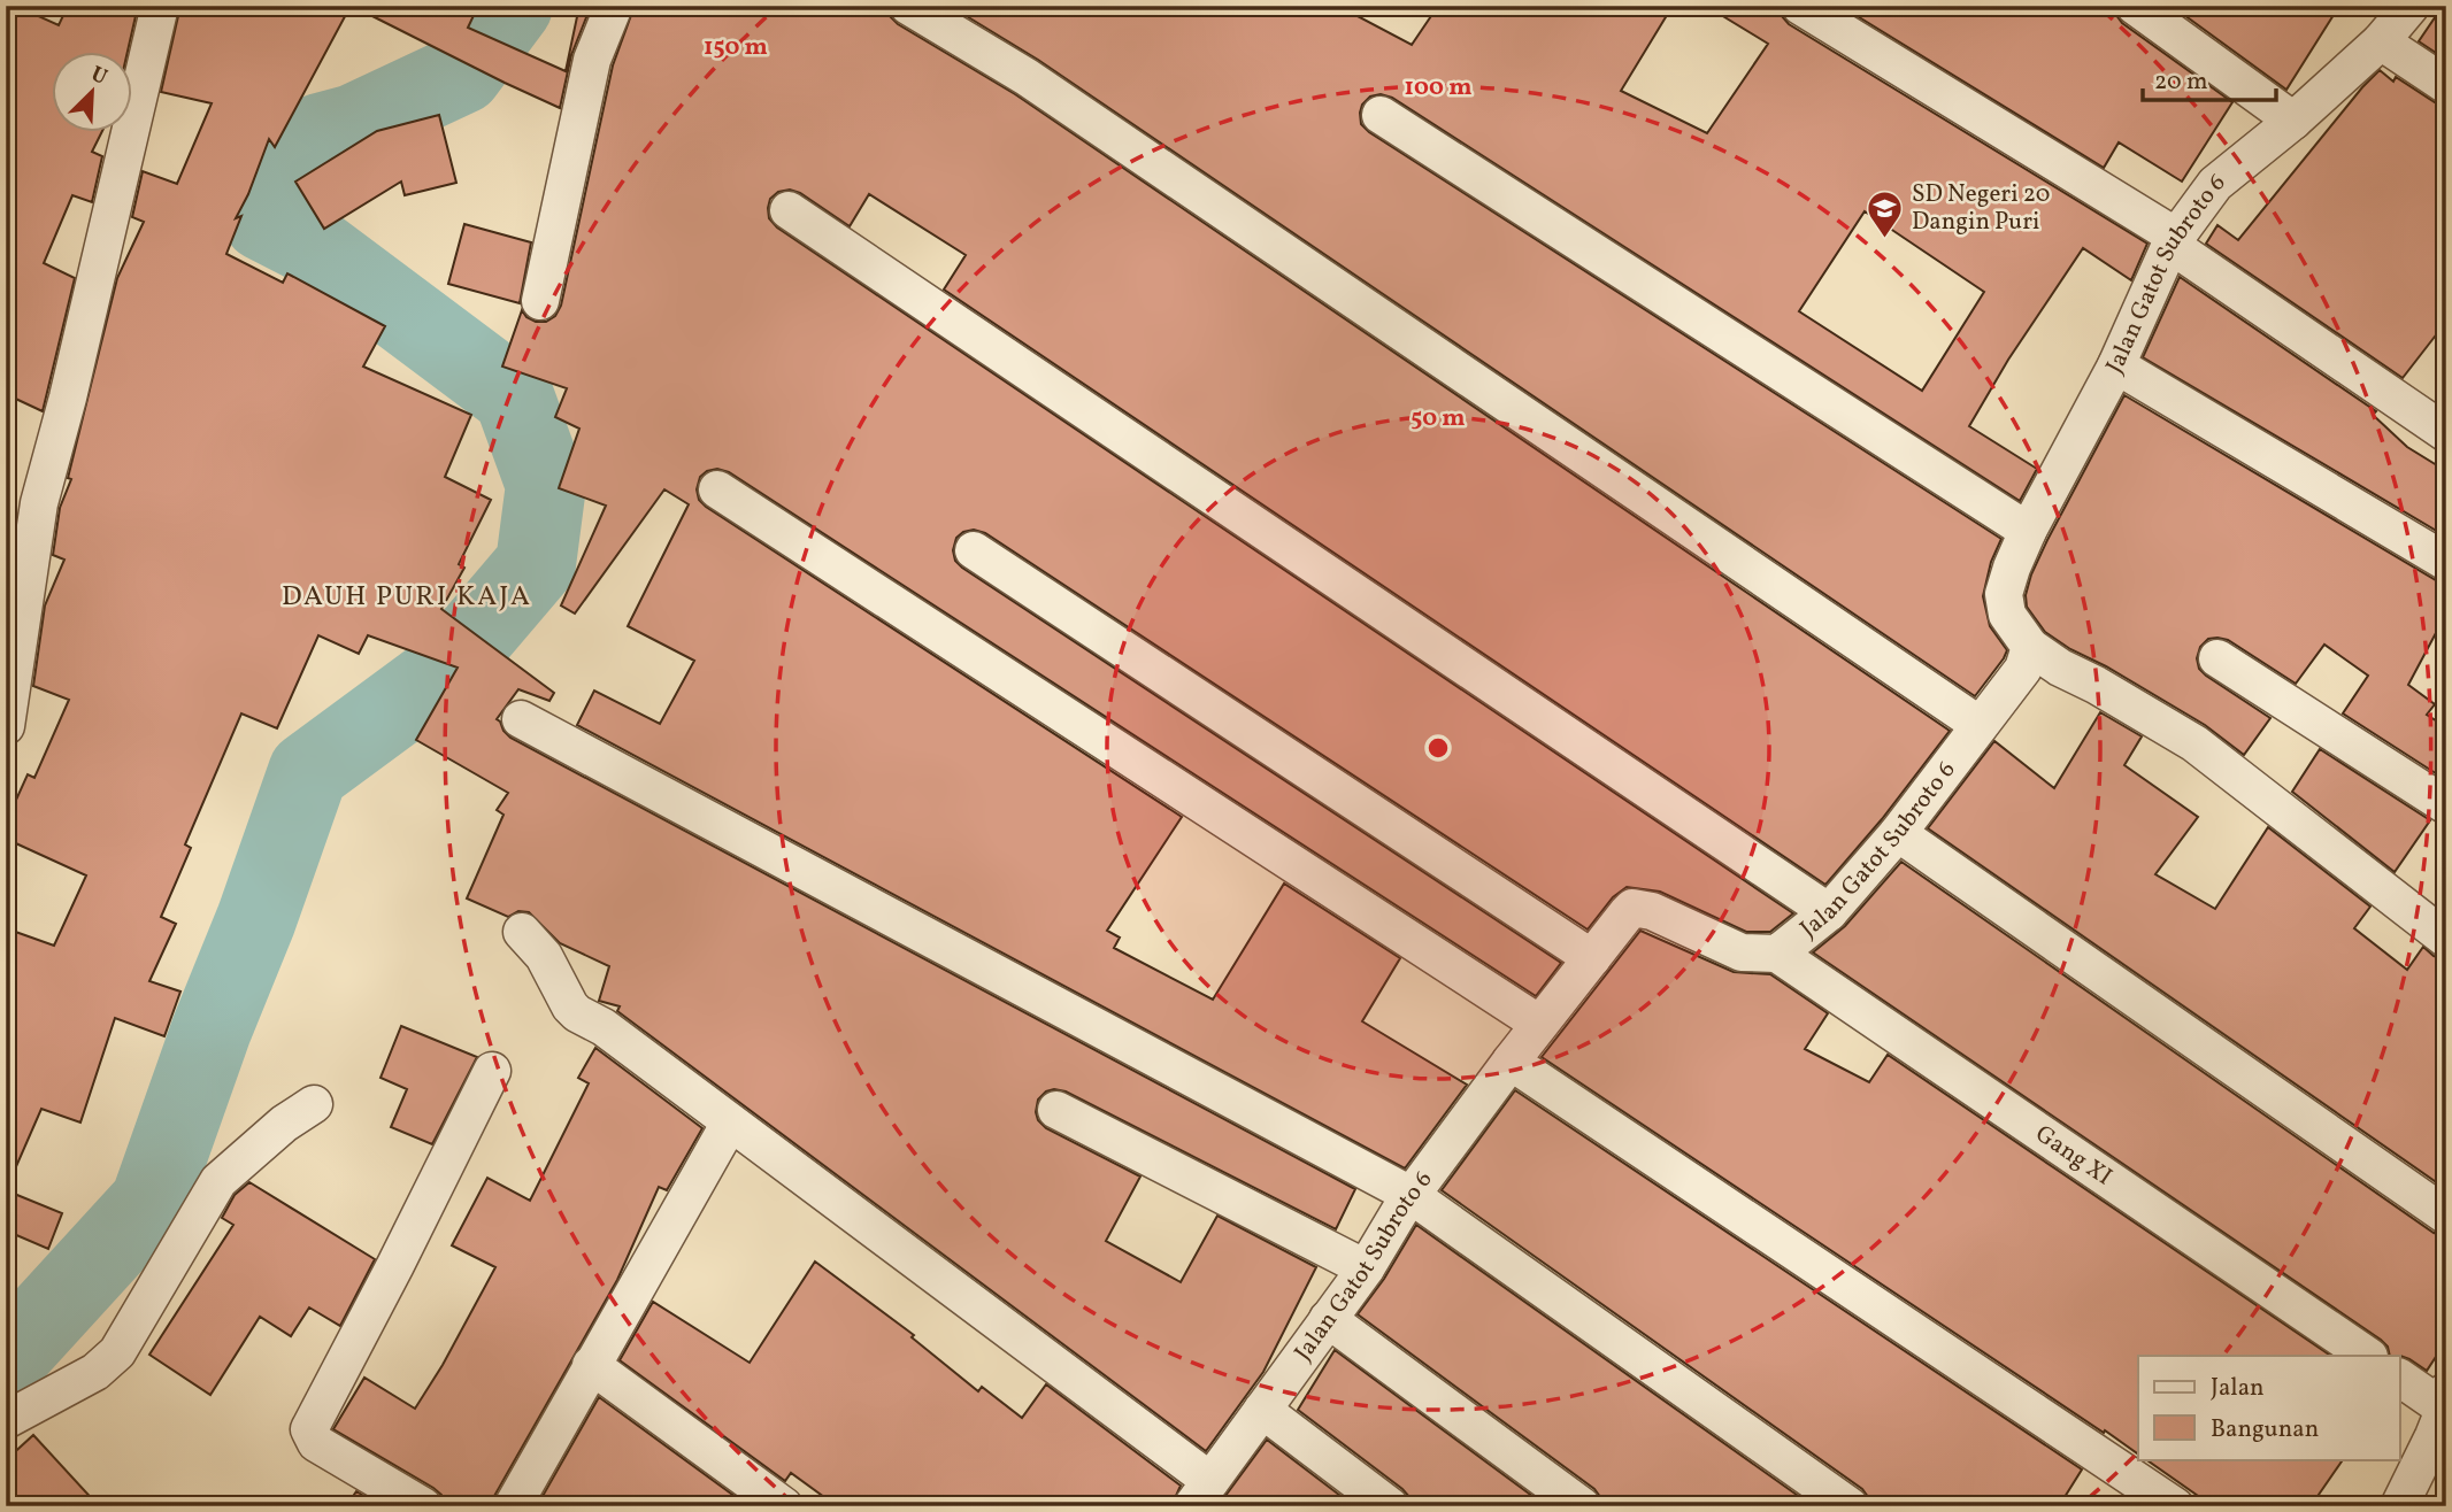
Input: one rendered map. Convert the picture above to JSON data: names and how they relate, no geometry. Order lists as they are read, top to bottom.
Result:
{
  "streets": {
    "street": ["Jalan Gatot Subroto 6", "Gang XI"]
  },
  "crossings": [
    ["Jalan Gatot Subroto 6", "Gang XI"]
  ],
  "districts": ["DAUH PURI KAJA"],
  "places": {
    "school or university": ["SD Negeri 20 Dangin Puri"]
  },
  "legend": ["Jalan", "Bangunan"],
  "scale_bar": "20 m",
  "north": "top right",
  "rings": ["150 m", "100 m", "50 m"]
}
